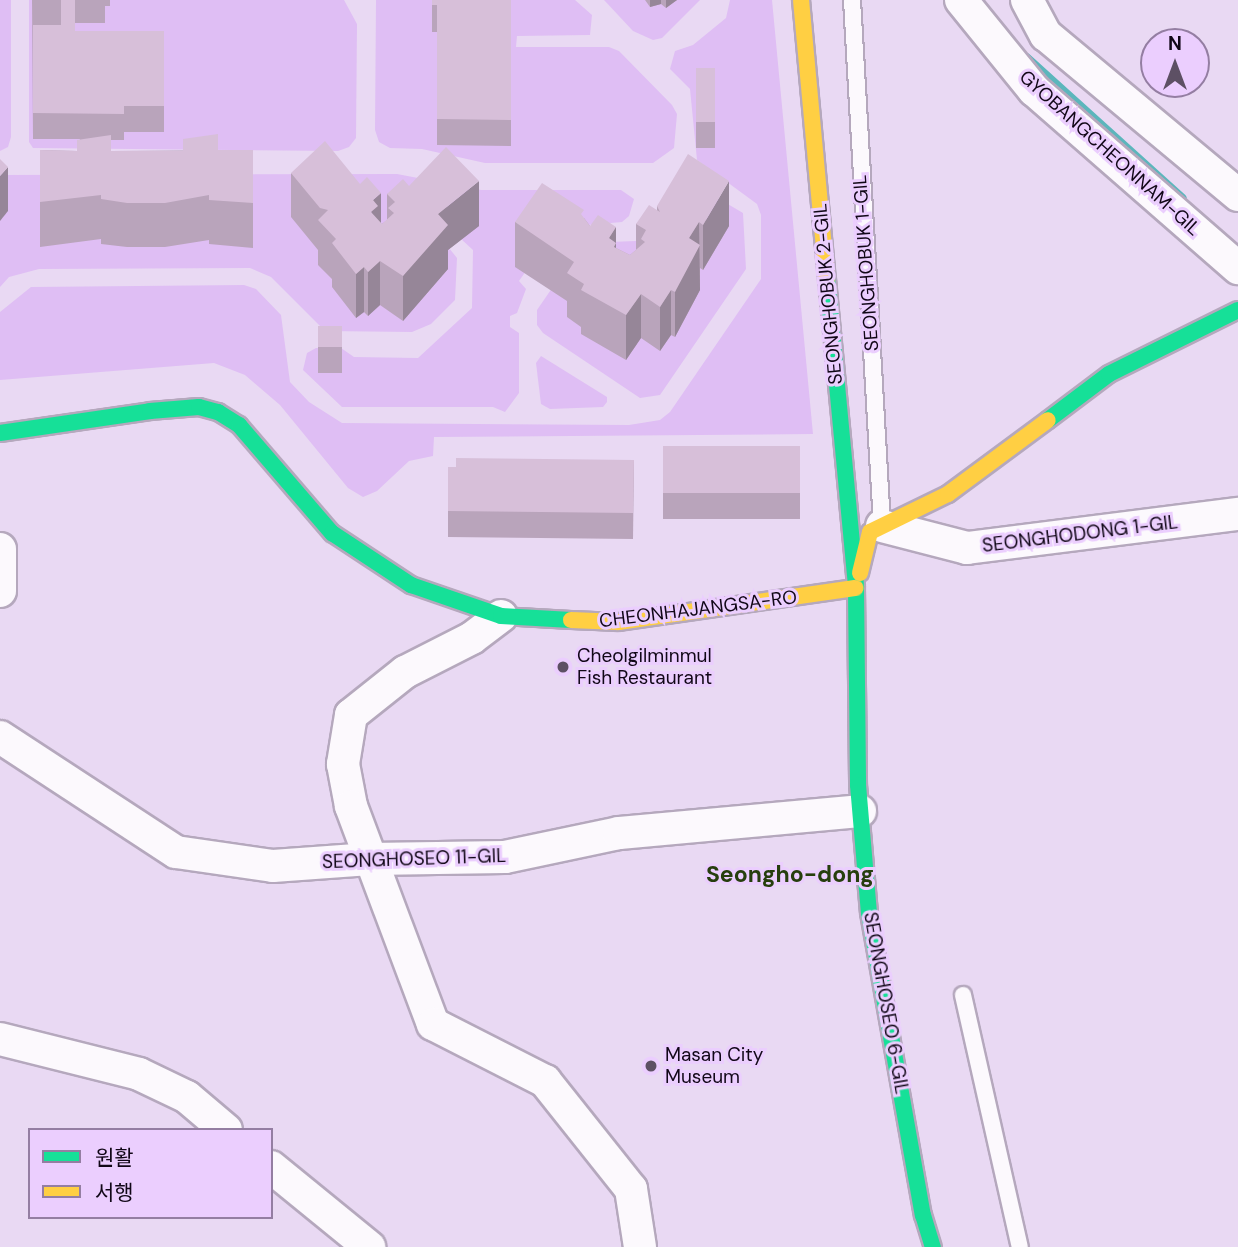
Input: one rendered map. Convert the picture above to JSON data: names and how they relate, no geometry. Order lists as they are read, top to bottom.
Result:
{
  "streets": {
    "main road": ["SEONGHOBUK 2-GIL", "CHEONHAJANGSA-RO", "SEONGHOSEO 6-GIL"],
    "street": ["GYOBANGCHEONNAM-GIL", "SEONGHODONG 1-GIL", "SEONGHOSEO 11-GIL"],
    "lane": ["SEONGHOBUK 1-GIL"]
  },
  "crossings": [
    ["SEONGHOBUK 1-GIL", "SEONGHODONG 1-GIL"],
    ["SEONGHOBUK 2-GIL", "CHEONHAJANGSA-RO"],
    ["SEONGHOBUK 2-GIL", "SEONGHOSEO 6-GIL"],
    ["CHEONHAJANGSA-RO", "SEONGHOSEO 6-GIL"],
    ["SEONGHOSEO 11-GIL", "SEONGHOSEO 6-GIL"]
  ],
  "districts": ["Seongho-dong"],
  "places": ["Cheolgilminmul Fish Restaurant", "Masan City Museum"],
  "legend": ["원활", "서행"],
  "north": "top"
}
